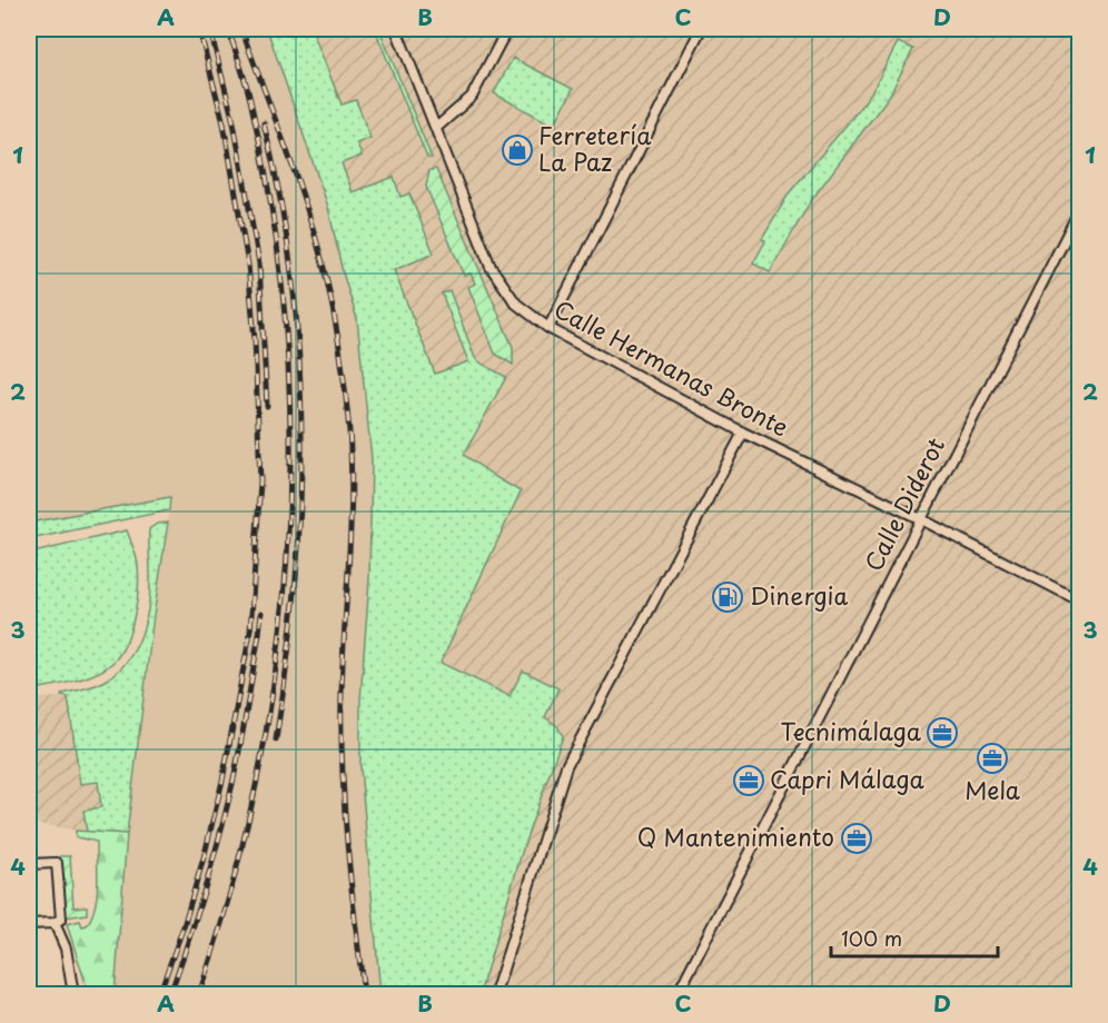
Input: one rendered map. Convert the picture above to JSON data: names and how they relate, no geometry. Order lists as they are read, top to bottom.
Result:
{
  "streets": {
    "street": ["Calle Hermanas Bronte", "Calle Diderot"]
  },
  "crossings": [
    ["Calle Hermanas Bronte", "Calle Diderot"]
  ],
  "places": {
    "shop": ["Ferretería La Paz"],
    "fuel station": ["Dinergia"],
    "office": [
      "Tecnimálaga",
      "Mela",
      "Capri Málaga",
      "Q Mantenimiento"
    ]
  },
  "scale_bar": "100 m",
  "grid": {
    "columns": [
      "A",
      "B",
      "C",
      "D"
    ],
    "rows": [
      "1",
      "2",
      "3",
      "4"
    ]
  }
}
